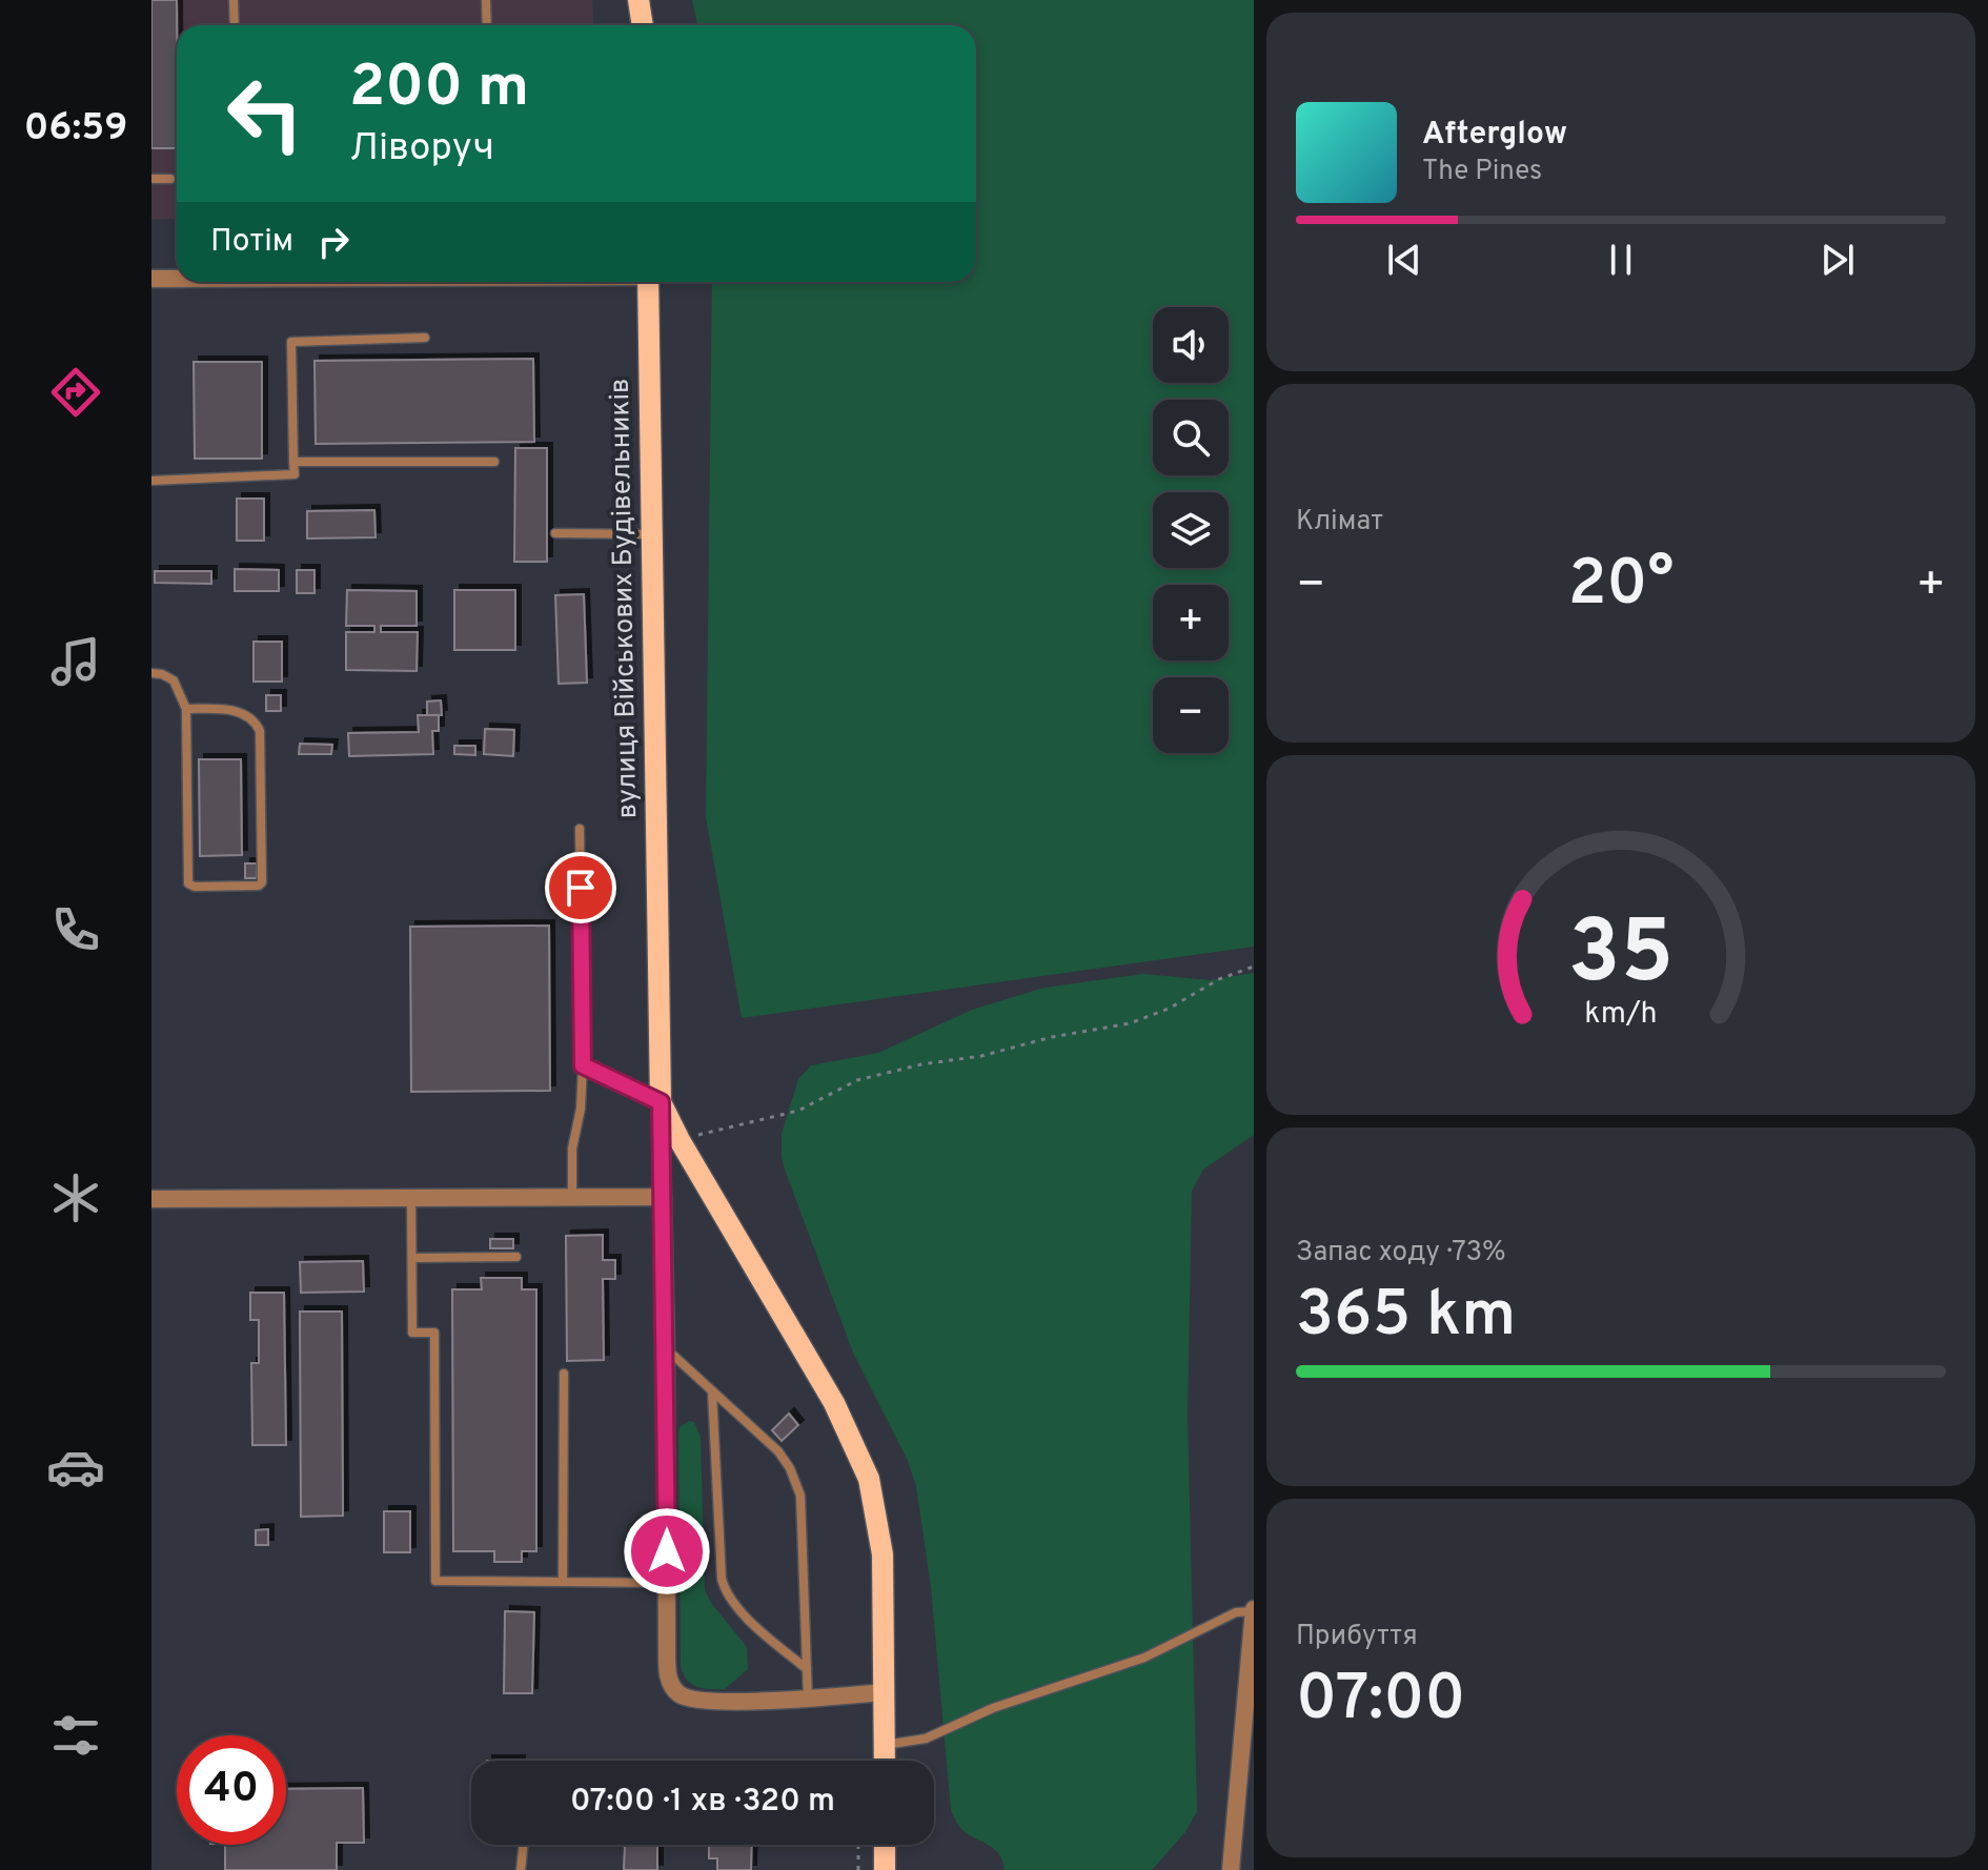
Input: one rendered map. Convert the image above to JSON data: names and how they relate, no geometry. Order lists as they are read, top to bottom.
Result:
{
  "streets": {
    "main road": ["вулиця Військових Будівельників"]
  },
  "page": {
    "tabs": "06:59",
    "turn": ["200 m", "Ліворуч"],
    "song": ["Afterglow", "The Pines"],
    "then": "Потім",
    "map_buttons": ["+", "−"],
    "tile": [
      "Клімат",
      ["Запас ходу · 73%", "365 km"],
      ["Прибуття", "07:00"]
    ],
    "heat": ["−", "20°", "+"],
    "limit": "40",
    "trip": "07:00 · 1 хв · 320 m",
    "gauge": ["35", "km/h"]
  }
}
